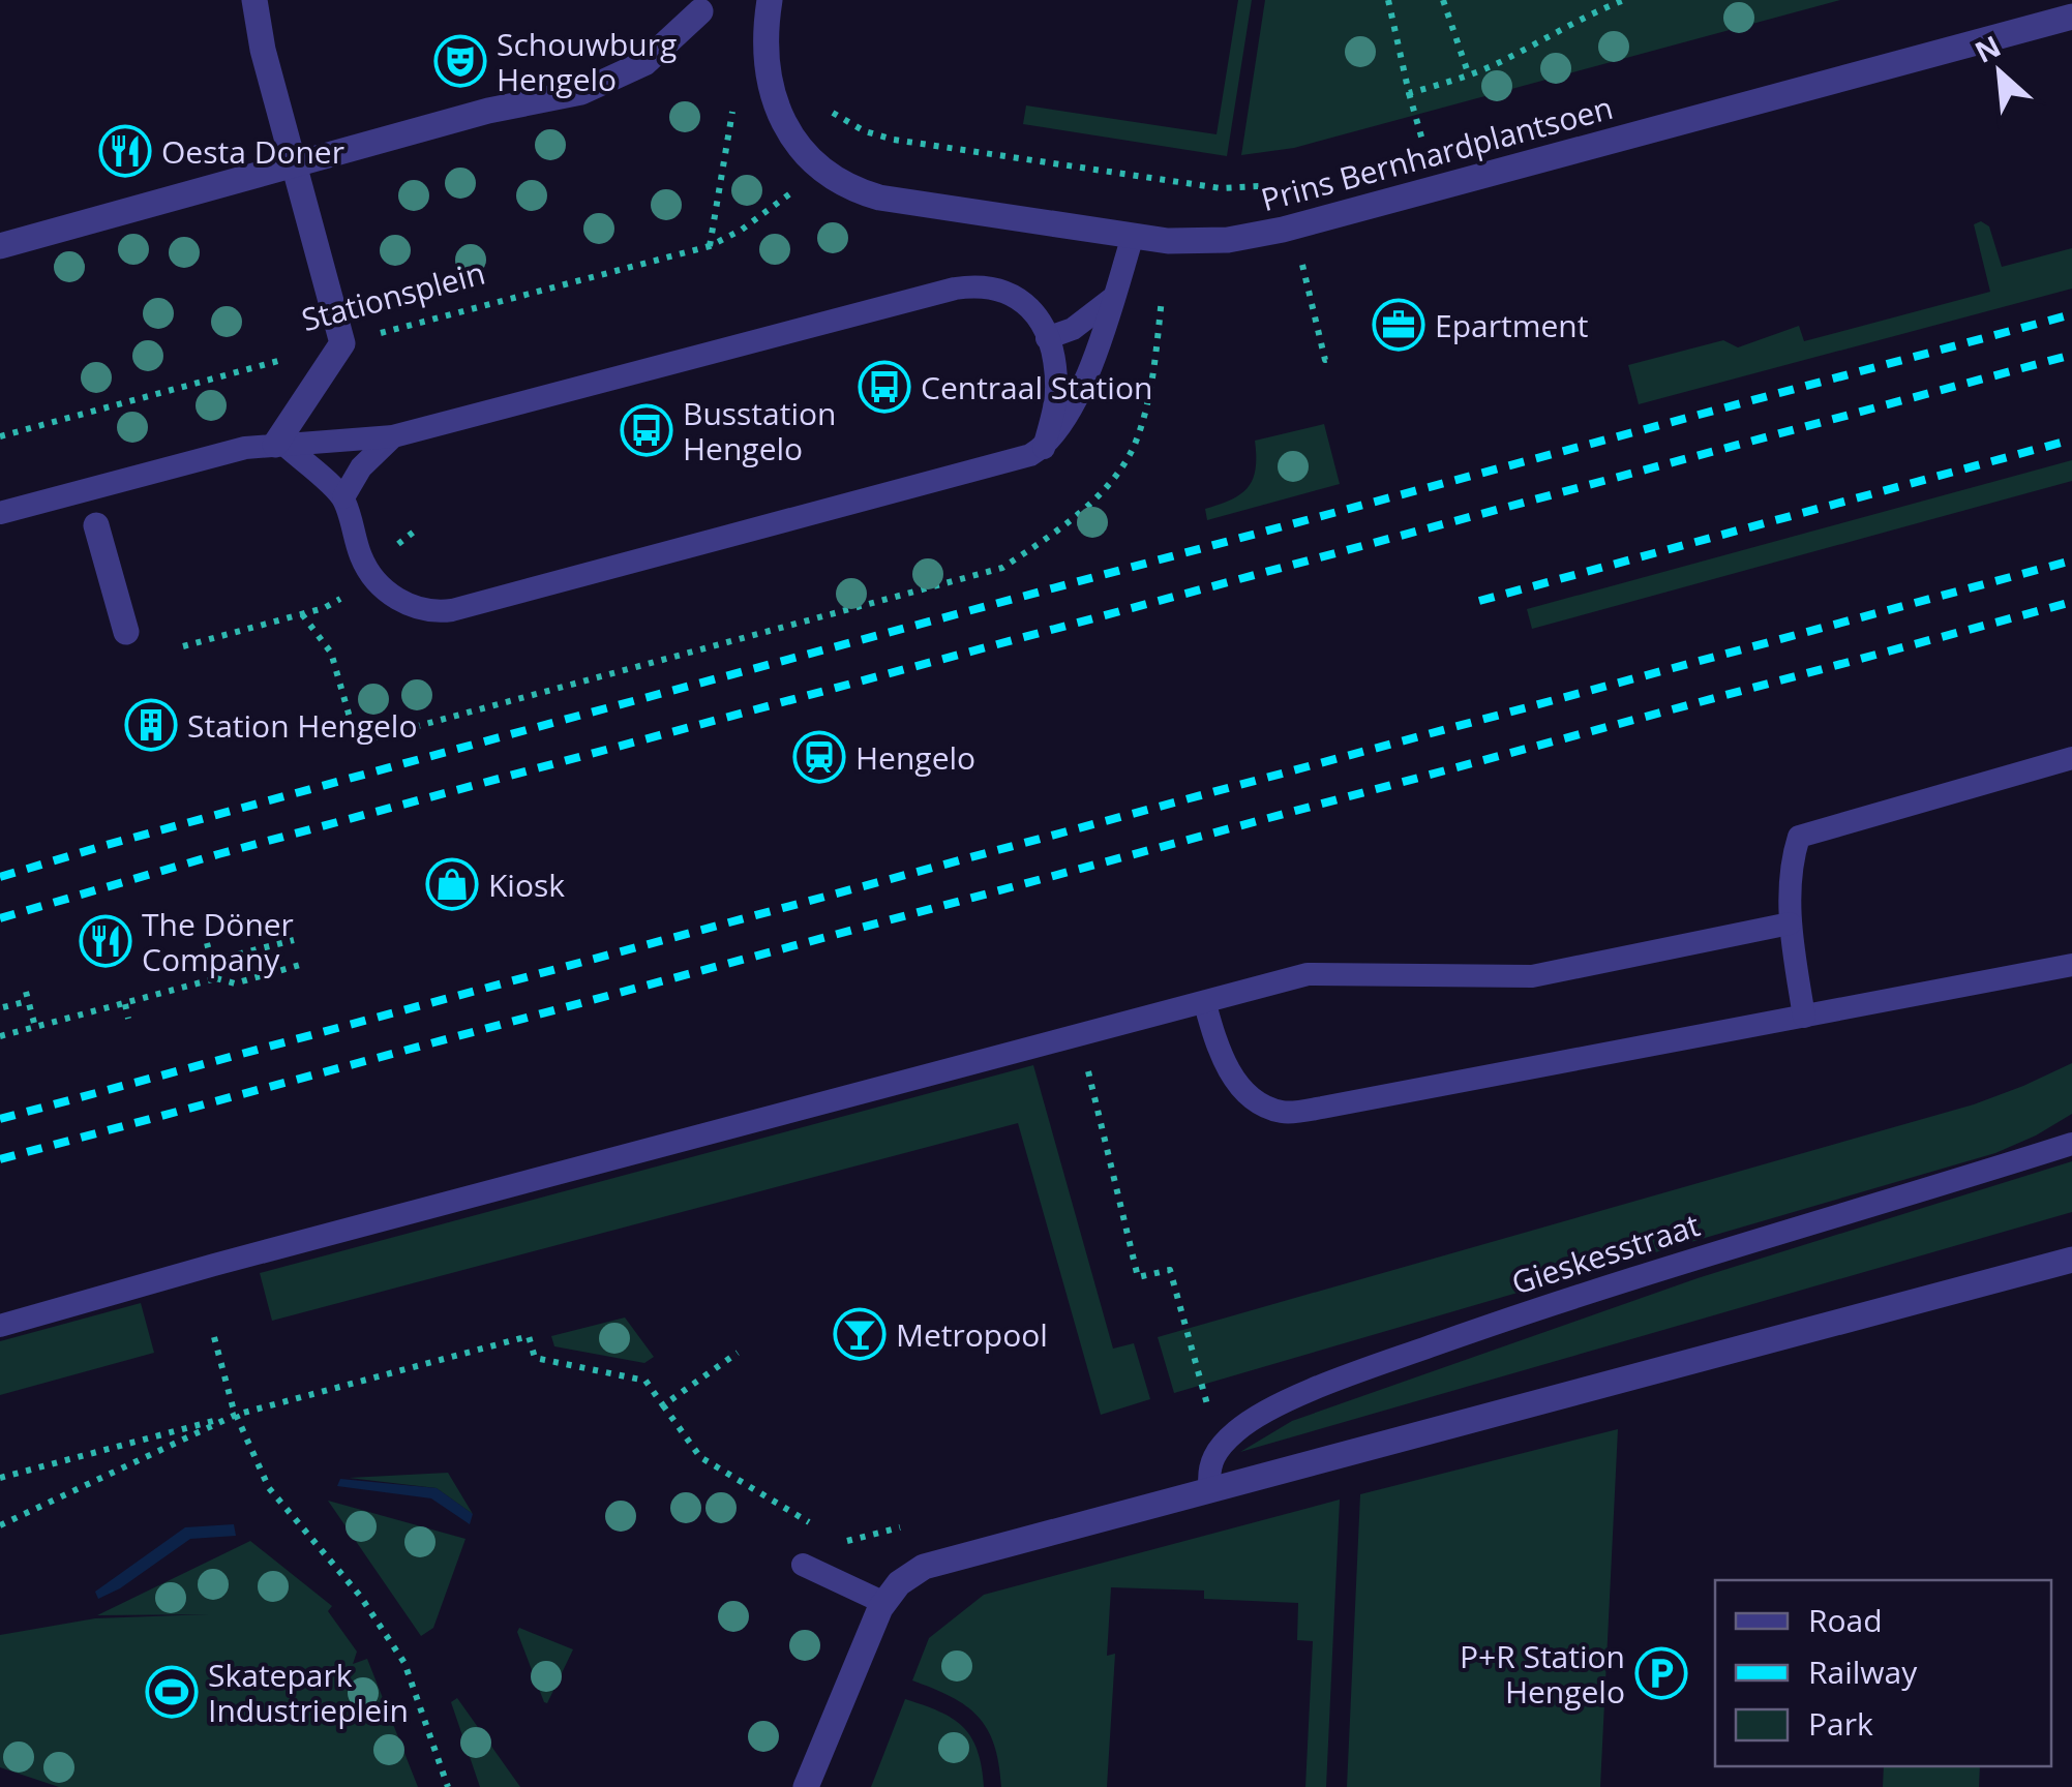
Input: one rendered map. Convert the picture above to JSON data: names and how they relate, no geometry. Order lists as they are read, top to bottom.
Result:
{
  "streets": {
    "street": ["Prins Bernhardplantsoen"],
    "lane": ["Gieskesstraat"],
    "path": ["Stationsplein"]
  },
  "places": {
    "theatre": ["Schouwburg Hengelo"],
    "restaurant": ["Oesta Doner", "The Döner Company"],
    "office": ["Epartment"],
    "bus stop": ["Centraal Station", "Busstation Hengelo"],
    "building": ["Station Hengelo"],
    "station": ["Hengelo"],
    "shop": ["Kiosk"],
    "bar": ["Metropool"],
    "parking": ["P+R Station Hengelo"],
    "sports": ["Skatepark Industrieplein"]
  },
  "legend": ["Road", "Railway", "Park"],
  "north": "top left"
}
